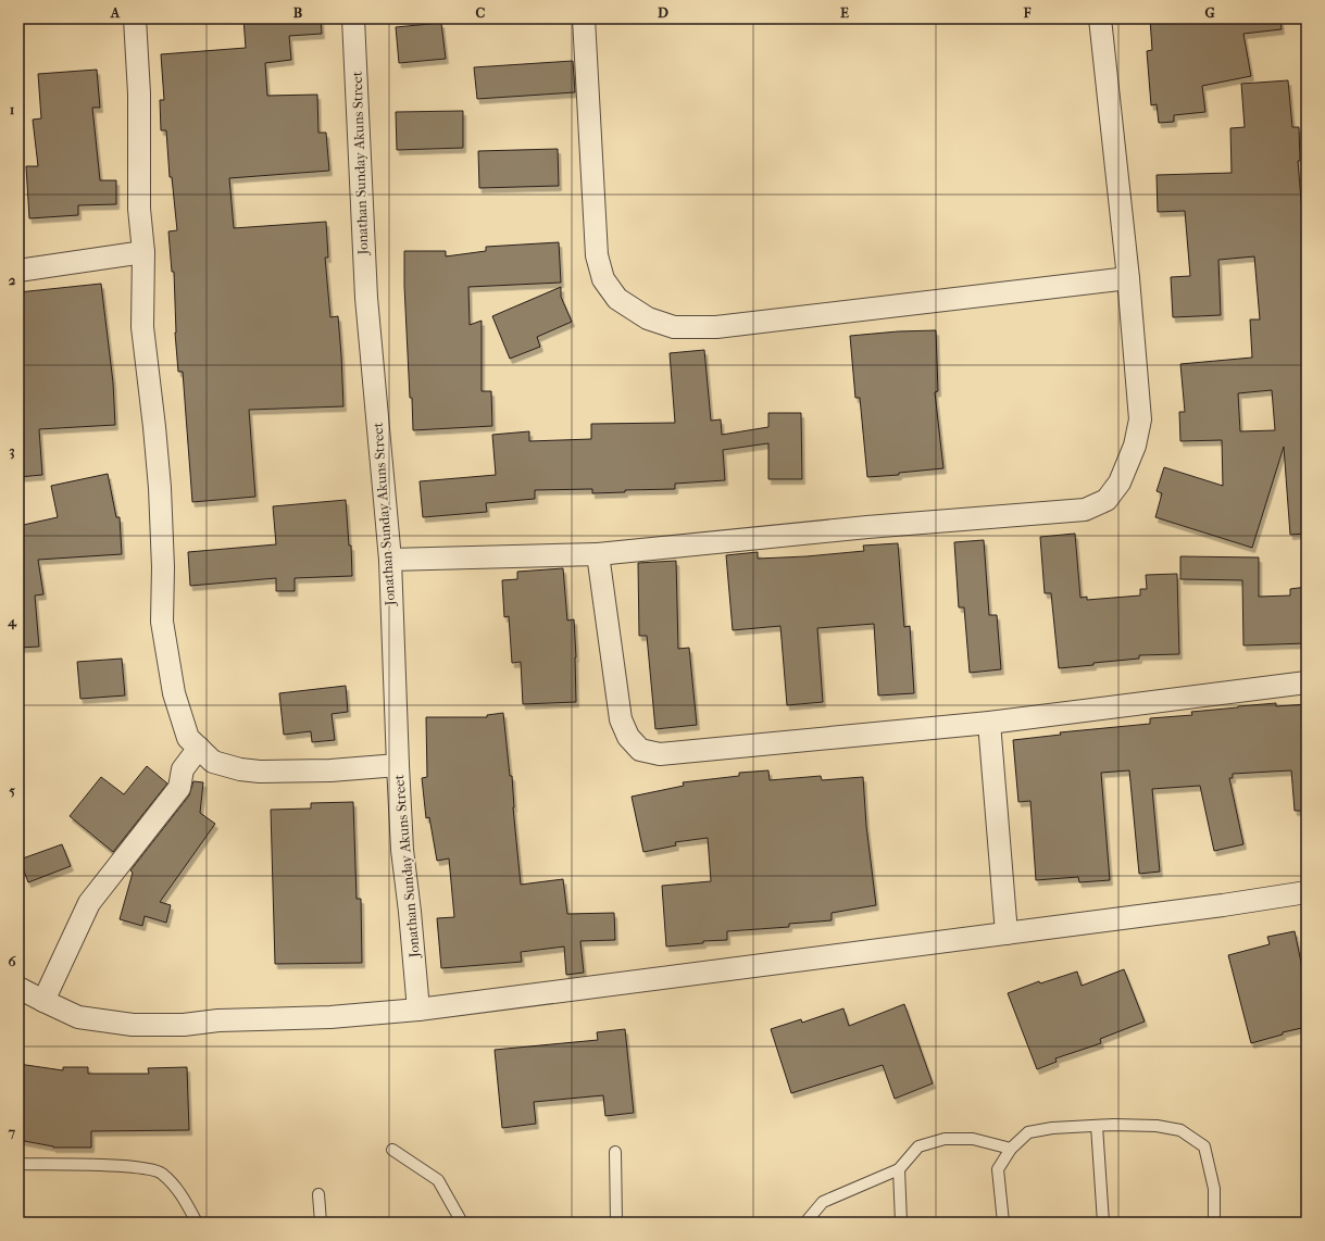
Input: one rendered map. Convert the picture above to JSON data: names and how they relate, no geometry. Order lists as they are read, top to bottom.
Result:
{
  "streets": {
    "street": ["Jonathan Sunday Akuns Street"]
  },
  "grid": {
    "columns": [
      "A",
      "B",
      "C",
      "D",
      "E",
      "F",
      "G"
    ],
    "rows": [
      "1",
      "2",
      "3",
      "4",
      "5",
      "6",
      "7"
    ]
  }
}
